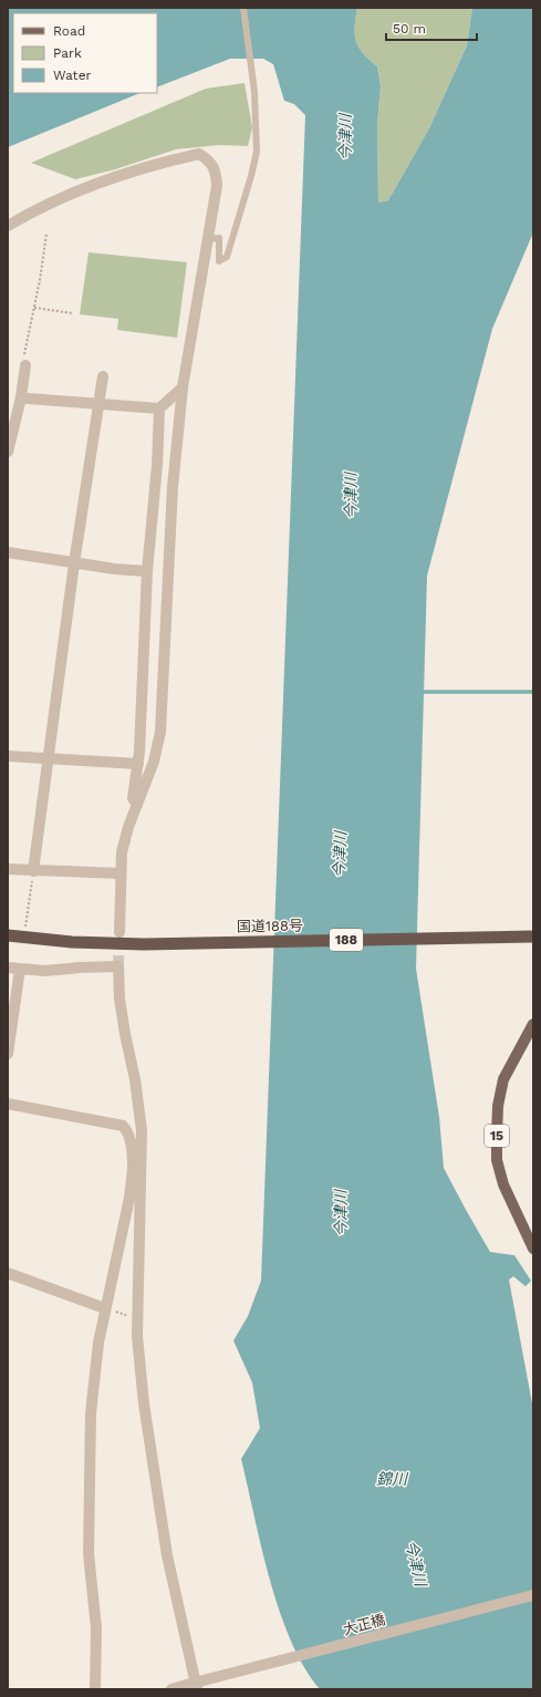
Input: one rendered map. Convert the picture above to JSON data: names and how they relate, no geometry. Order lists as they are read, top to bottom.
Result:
{
  "streets": {
    "highway": ["国道188号", "188"],
    "main road": ["15"],
    "street": ["大正橋"]
  },
  "water": ["今津川", "錦川"],
  "legend": ["Road", "Park", "Water"],
  "scale_bar": "50 m"
}
